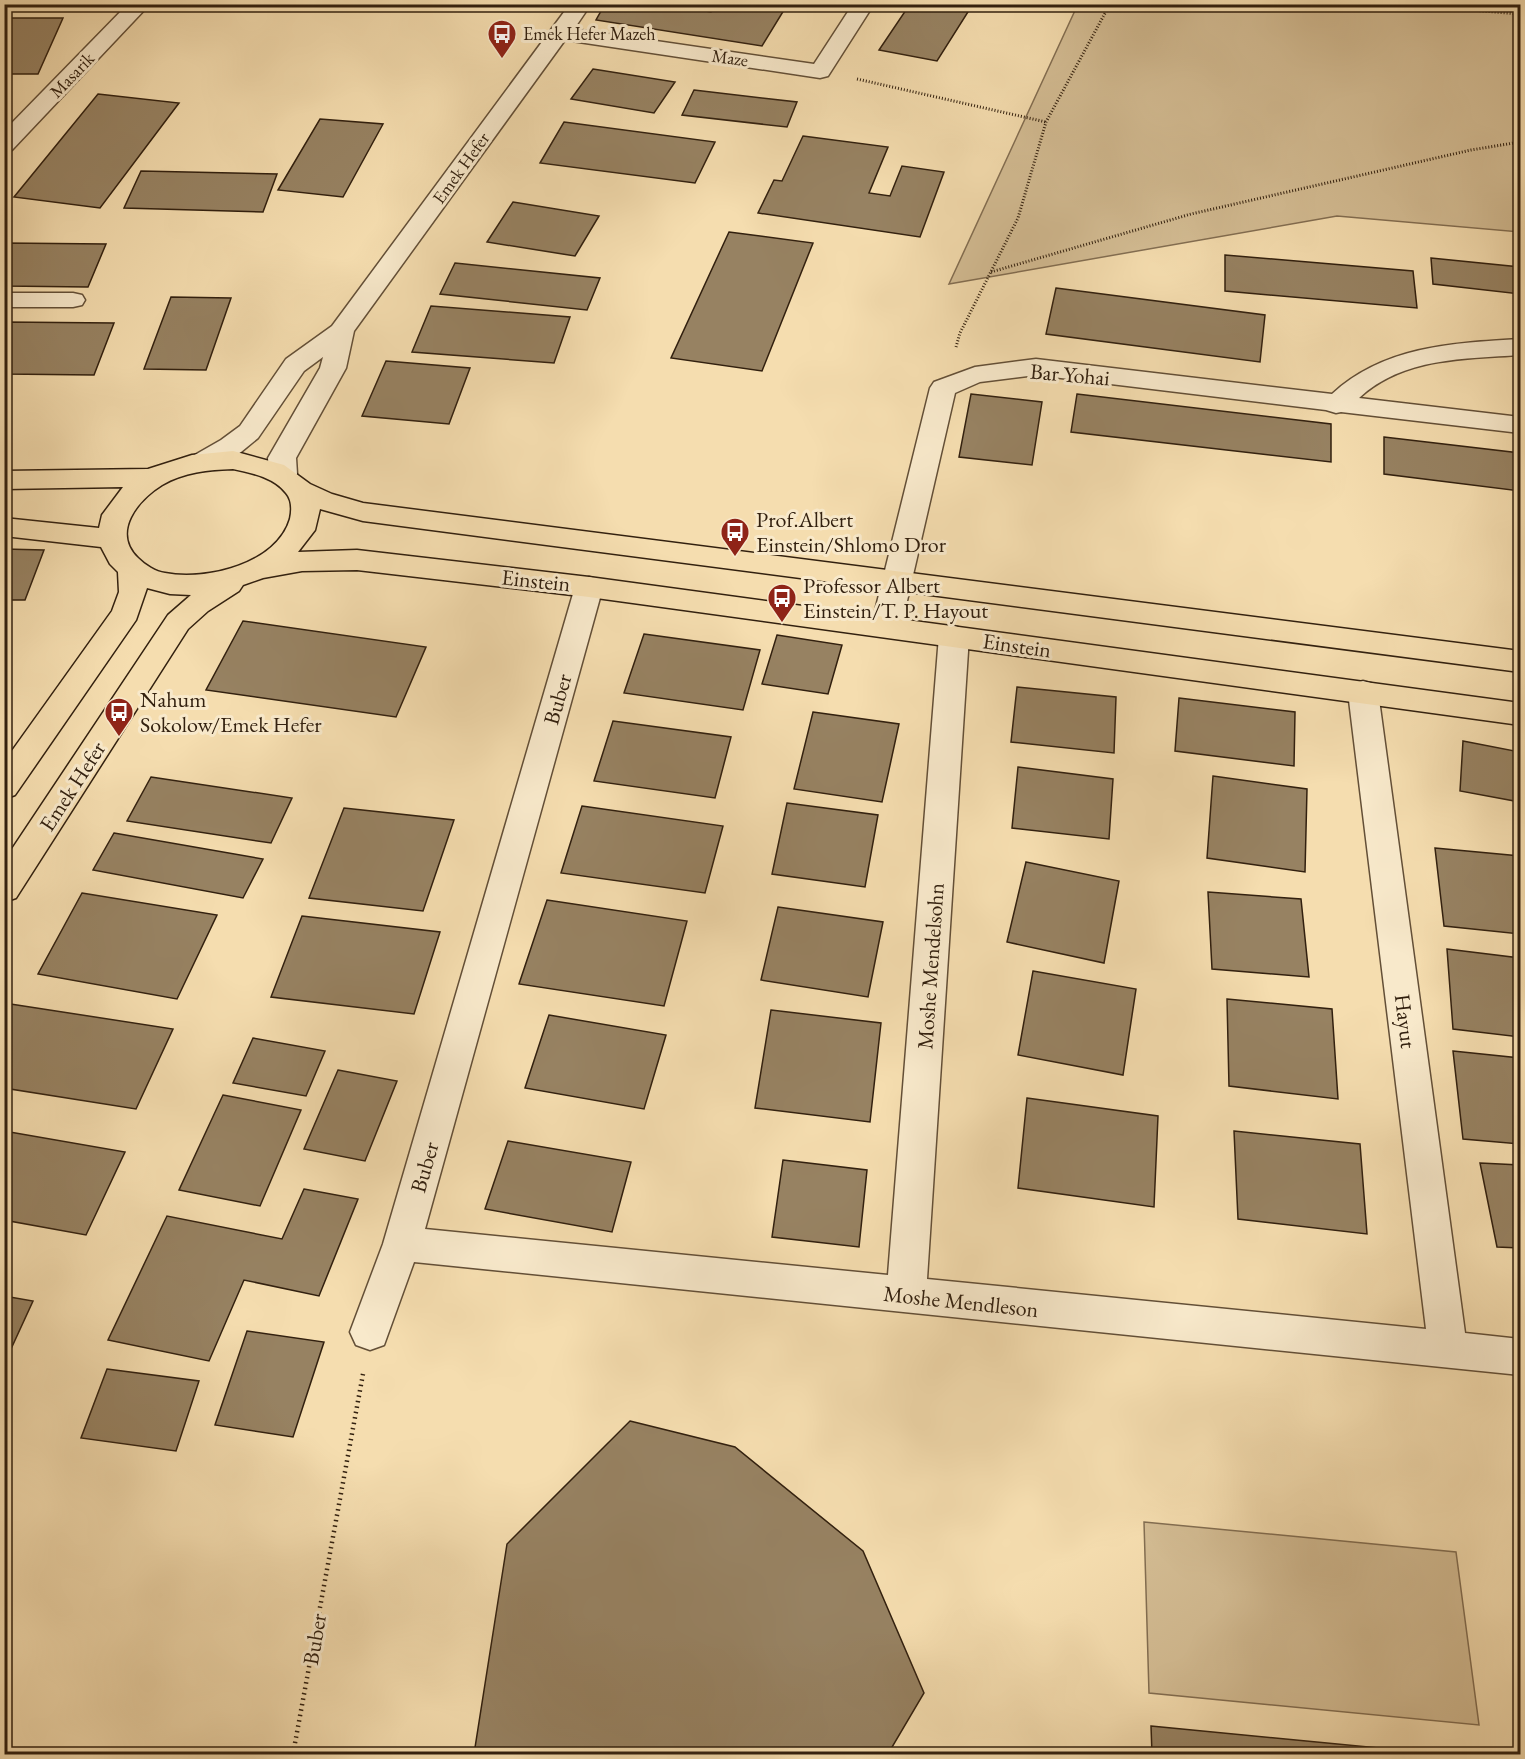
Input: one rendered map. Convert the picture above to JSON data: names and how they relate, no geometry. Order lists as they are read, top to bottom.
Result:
{
  "streets": {
    "main road": ["Emek Hefer", "Einstein"],
    "street": [
      "Maze",
      "Masarik",
      "Bar Yohai",
      "Buber",
      "Moshe Mendelsohn",
      "Hayut",
      "Moshe Mendleson"
    ]
  },
  "crossings": [
    ["Maze", "Emek Hefer"],
    ["Emek Hefer", "Einstein"],
    ["Einstein", "Buber"],
    ["Einstein", "Moshe Mendelsohn"],
    ["Einstein", "Hayut"],
    ["Buber", "Moshe Mendleson"],
    ["Moshe Mendelsohn", "Moshe Mendleson"],
    ["Hayut", "Moshe Mendleson"]
  ],
  "places": {
    "bus stop": [
      "Emek Hefer Mazeh",
      "Prof.Albert Einstein/Shlomo Dror",
      "Professor Albert Einstein/T. P. Hayout",
      "Nahum Sokolow/Emek Hefer"
    ]
  }
}
